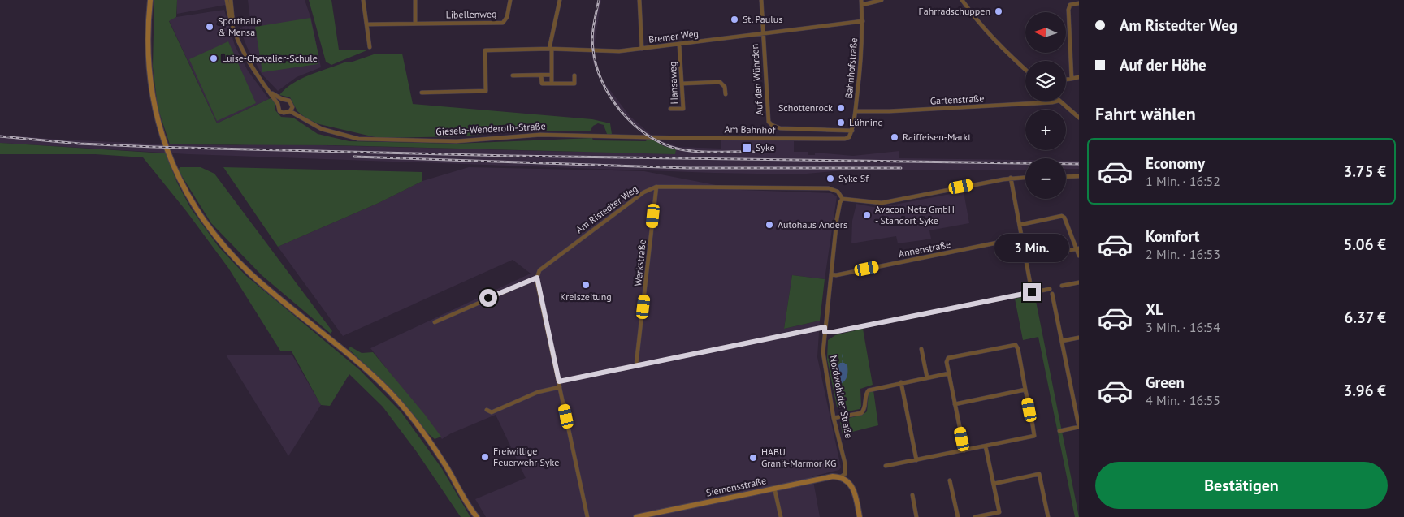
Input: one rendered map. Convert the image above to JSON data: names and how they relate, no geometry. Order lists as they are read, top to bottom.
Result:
{
  "streets": {
    "main road": ["Siemensstraße"],
    "street": [
      "Libellenweg",
      "Bremer Weg",
      "Bahnhofstraße",
      "Auf den Wührden",
      "Hansaweg",
      "Gartenstraße",
      "Giesela-Wenderoth-Straße",
      "Am Bahnhof",
      "Am Ristedter Weg",
      "Annenstraße",
      "Werkstraße",
      "Nordwohlder Straße"
    ]
  },
  "crossings": [
    ["Bremer Weg", "Bahnhofstraße"],
    ["Bremer Weg", "Auf den Wührden"],
    ["Bremer Weg", "Hansaweg"],
    ["Bahnhofstraße", "Auf den Wührden"],
    ["Bahnhofstraße", "Gartenstraße"],
    ["Bahnhofstraße", "Am Bahnhof"],
    ["Giesela-Wenderoth-Straße", "Am Bahnhof"],
    ["Am Ristedter Weg", "Werkstraße"],
    ["Am Ristedter Weg", "Nordwohlder Straße"],
    ["Annenstraße", "Nordwohlder Straße"],
    ["Nordwohlder Straße", "Siemensstraße"]
  ],
  "places": {
    "other": [
      "Fahrradschuppen",
      "St. Paulus",
      "Sporthalle & Mensa",
      "Luise-Chevalier-Schule",
      "Schottenrock",
      "Lühning",
      "Raiffeisen-Markt",
      "Syke Sf",
      "Avacon Netz GmbH - Standort Syke",
      "Autohaus Anders",
      "Kreiszeitung",
      "Freiwillige Feuerwehr Syke",
      "HABU Granit-Marmor KG"
    ],
    "transit": ["Syke"]
  },
  "north": "left",
  "page": {
    "banner": ["Am Ristedter Weg", "Auf der Höhe"],
    "map_buttons": ["+", "−"],
    "heading": "Fahrt wählen",
    "list": [
      {
        "name": "Economy",
        "note": "1 Min. · 16:52",
        "value": "3.75 €"
      },
      {
        "name": "Komfort",
        "note": "2 Min. · 16:53",
        "value": "5.06 €"
      },
      {
        "name": "XL",
        "note": "3 Min. · 16:54",
        "value": "6.37 €"
      },
      {
        "name": "Green",
        "note": "4 Min. · 16:55",
        "value": "3.96 €"
      }
    ],
    "bubble": "3 Min.",
    "buttons": "Bestätigen"
  }
}
